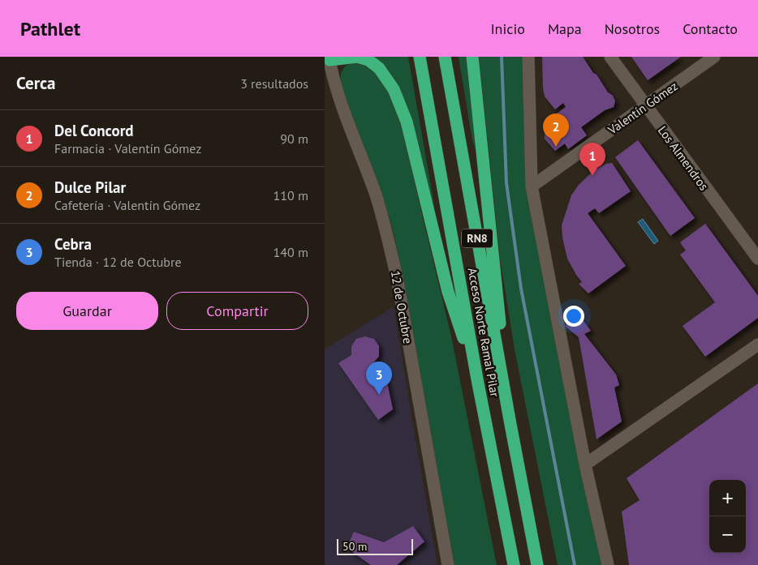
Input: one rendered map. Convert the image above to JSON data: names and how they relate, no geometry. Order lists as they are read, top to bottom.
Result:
{
  "streets": {
    "highway": ["RN8", "Acceso Norte Ramal Pilar"],
    "street": ["Valentín Gómez", "Los Almendros", "12 de Octubre"]
  },
  "crossings": [
    ["Valentín Gómez", "Los Almendros"]
  ],
  "scale_bar": "50 m",
  "page": {
    "header": "Pathlet",
    "nav": [
      "Inicio",
      "Mapa",
      "Nosotros",
      "Contacto"
    ],
    "heading": ["Cerca", "3 resultados"],
    "list": [
      {
        "mark": "1",
        "name": "Del Concord",
        "note": "Farmacia · Valentín Gómez",
        "value": "90 m"
      },
      {
        "mark": "2",
        "name": "Dulce Pilar",
        "note": "Cafetería · Valentín Gómez",
        "value": "110 m"
      },
      {
        "mark": "3",
        "name": "Cebra",
        "note": "Tienda · 12 de Octubre",
        "value": "140 m"
      }
    ],
    "pins": ["2", "1", "3"],
    "buttons": ["Guardar", "Compartir"],
    "map_buttons": ["+", "−"],
    "scale": "50 m"
  }
}
